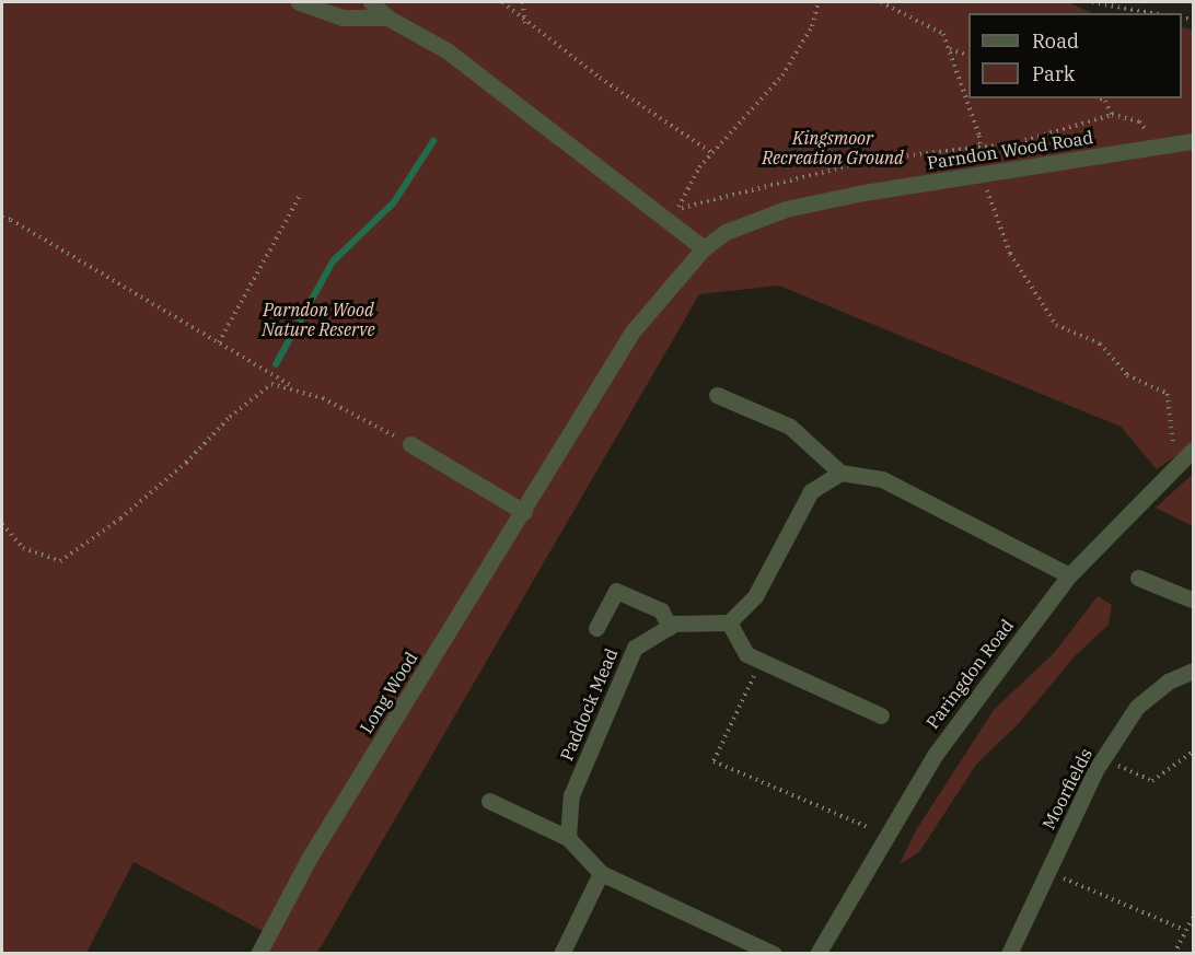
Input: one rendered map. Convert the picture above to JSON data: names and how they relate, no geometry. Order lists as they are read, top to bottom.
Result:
{
  "streets": {
    "street": [
      "Parndon Wood Road",
      "Paringdon Road",
      "Long Wood",
      "Paddock Mead",
      "Moorfields"
    ]
  },
  "crossings": [
    ["Parndon Wood Road", "Long Wood"]
  ],
  "parks": ["Kingsmoor Recreation Ground", "Parndon Wood Nature Reserve"],
  "legend": ["Road", "Park"]
}
